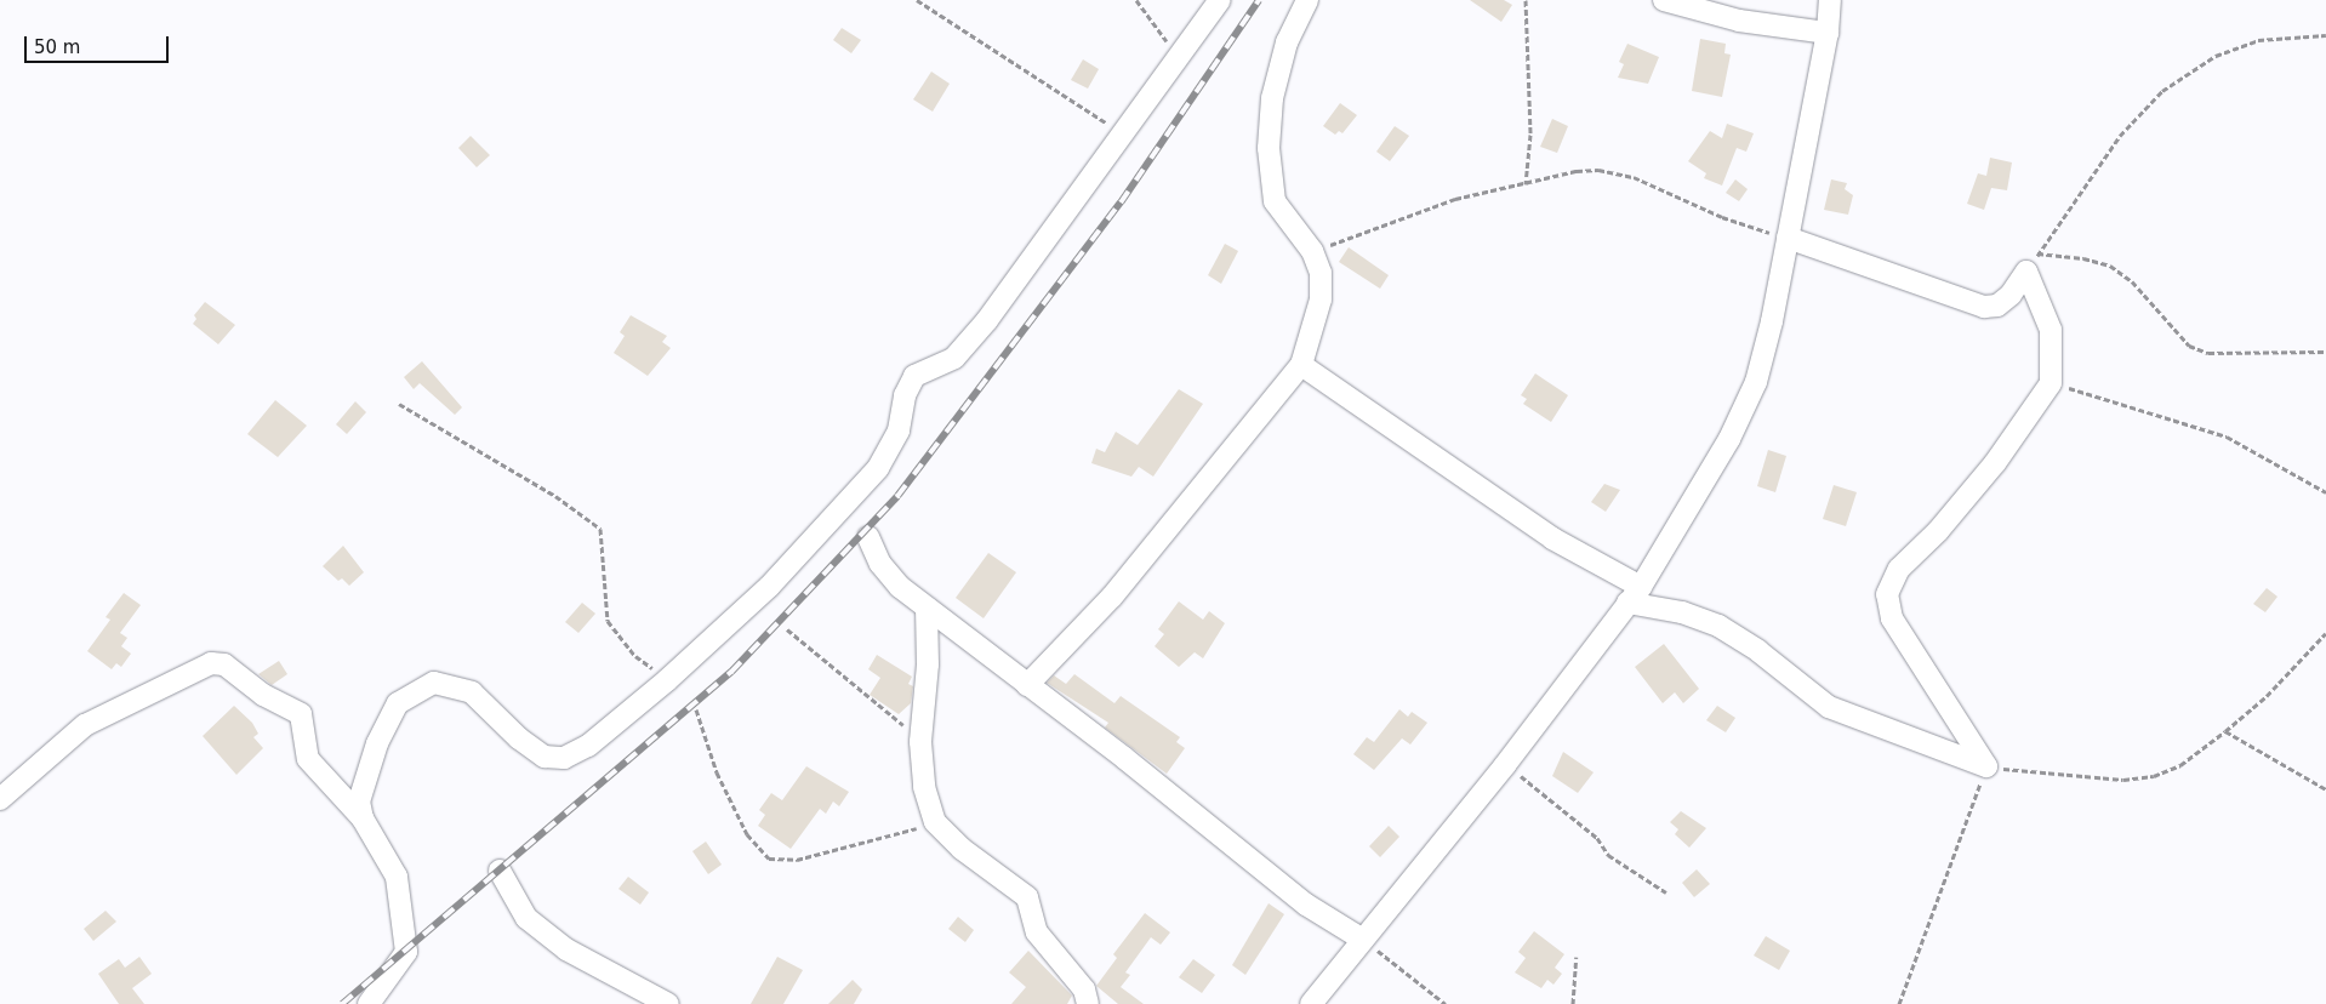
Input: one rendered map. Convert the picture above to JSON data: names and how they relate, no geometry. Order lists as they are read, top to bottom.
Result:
{
  "scale_bar": "50 m"
}
